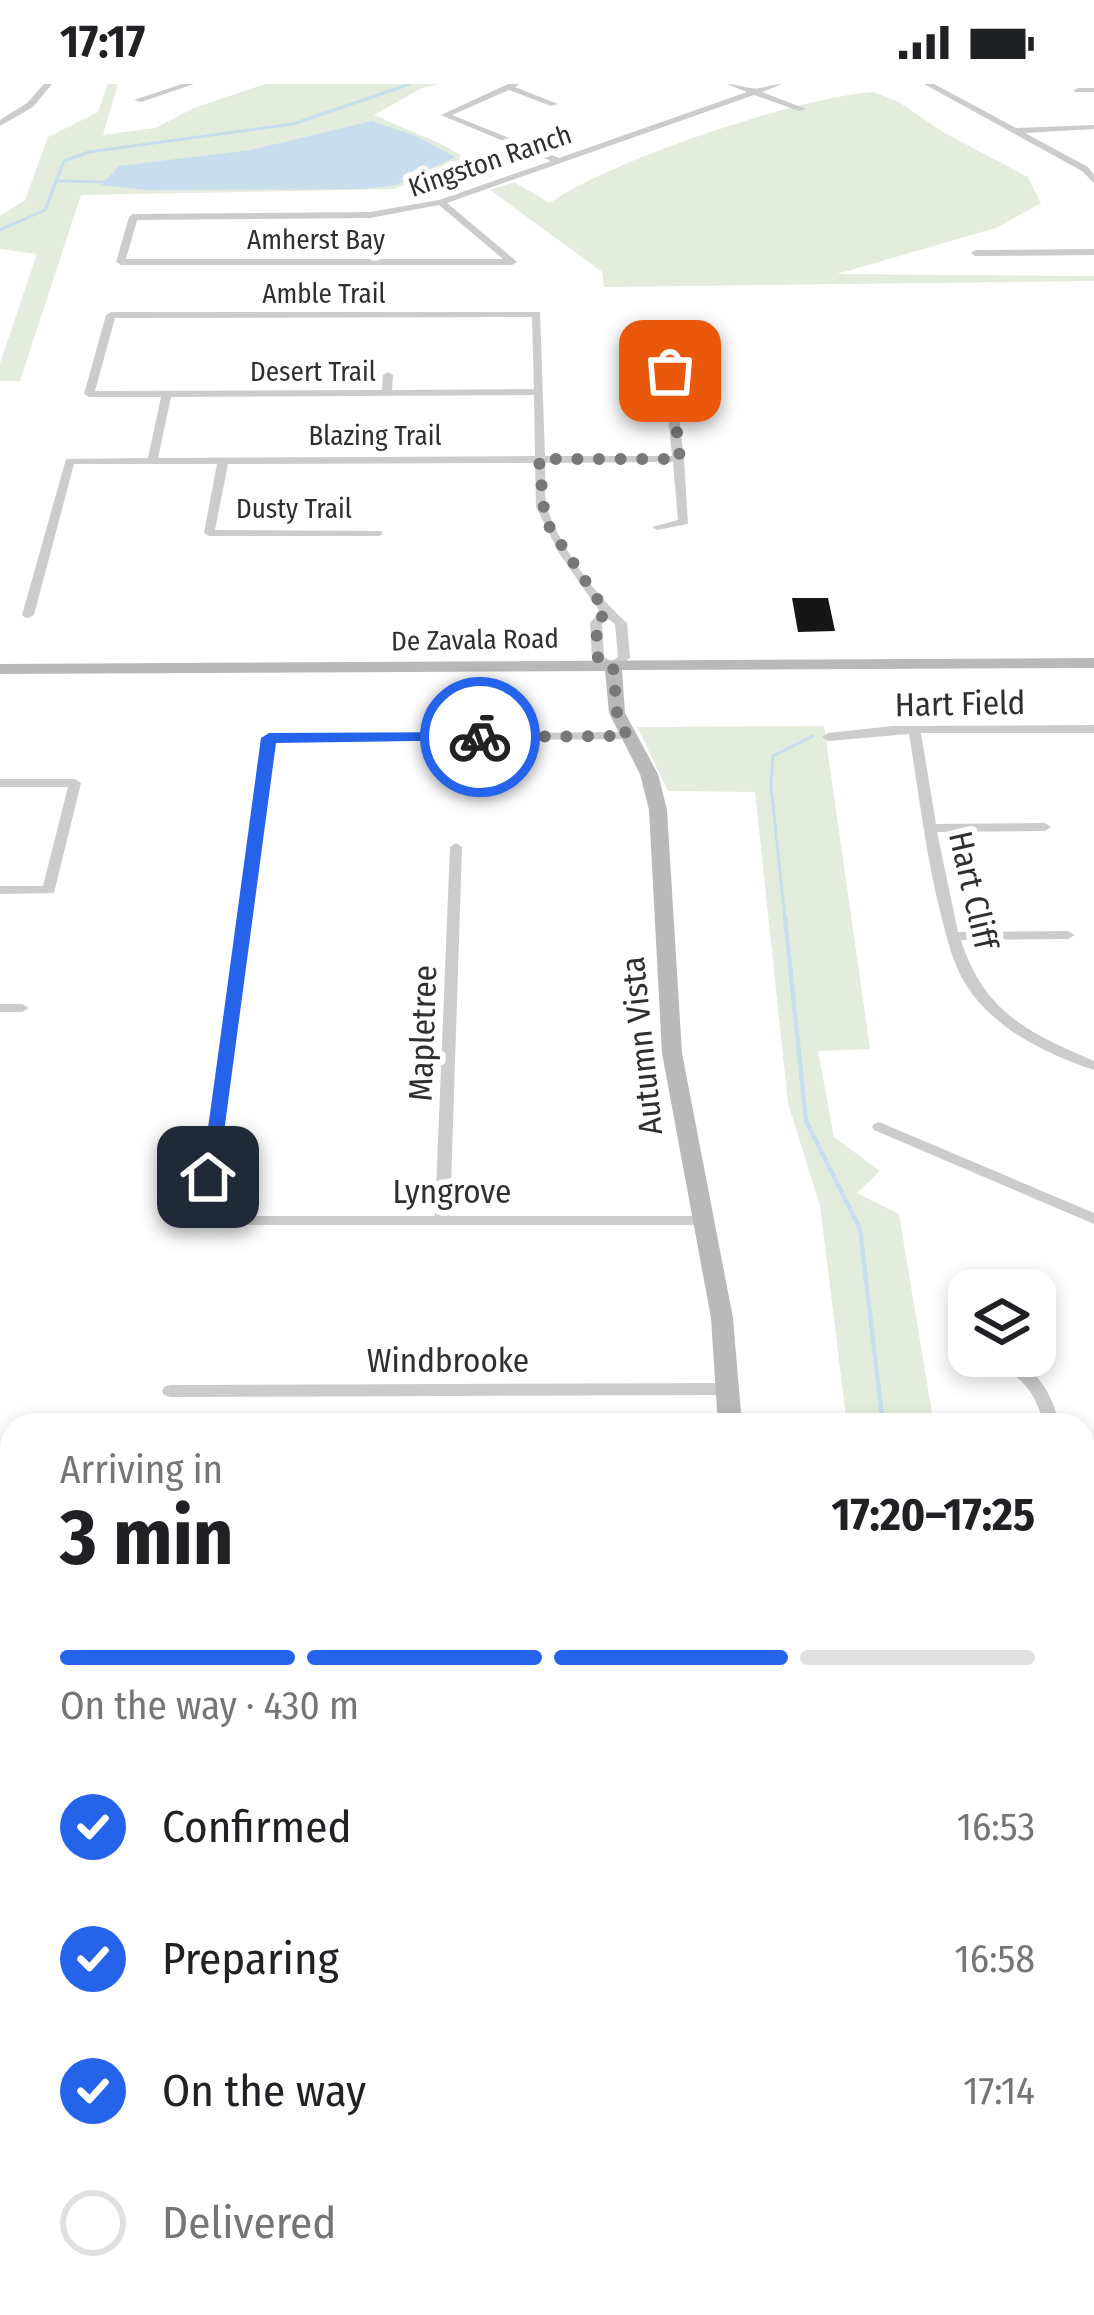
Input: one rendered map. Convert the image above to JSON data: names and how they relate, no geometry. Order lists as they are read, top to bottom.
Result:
{
  "streets": {
    "main road": ["De Zavala Road", "Autumn Vista"],
    "street": [
      "Kingston Ranch",
      "Amherst Bay",
      "Amble Trail",
      "Desert Trail",
      "Blazing Trail",
      "Dusty Trail",
      "Hart Field",
      "Hart Cliff",
      "Mapletree",
      "Lyngrove",
      "Windbrooke"
    ]
  },
  "crossings": [
    ["Kingston Ranch", "Amherst Bay"],
    ["Amble Trail", "Desert Trail"],
    ["Amble Trail", "Autumn Vista"],
    ["Desert Trail", "Autumn Vista"],
    ["Blazing Trail", "Dusty Trail"],
    ["Blazing Trail", "Autumn Vista"],
    ["De Zavala Road", "Autumn Vista"],
    ["Hart Field", "Hart Cliff"],
    ["Mapletree", "Lyngrove"],
    ["Autumn Vista", "Lyngrove"],
    ["Autumn Vista", "Windbrooke"]
  ],
  "page": {
    "status": "17:17",
    "heading": ["3 min", "Arriving in", "17:20–17:25"],
    "bar": "On the way · 430 m",
    "list": [
      ["Confirmed", "16:53"],
      ["Preparing", "16:58"],
      ["On the way", "17:14"],
      "Delivered"
    ]
  }
}
